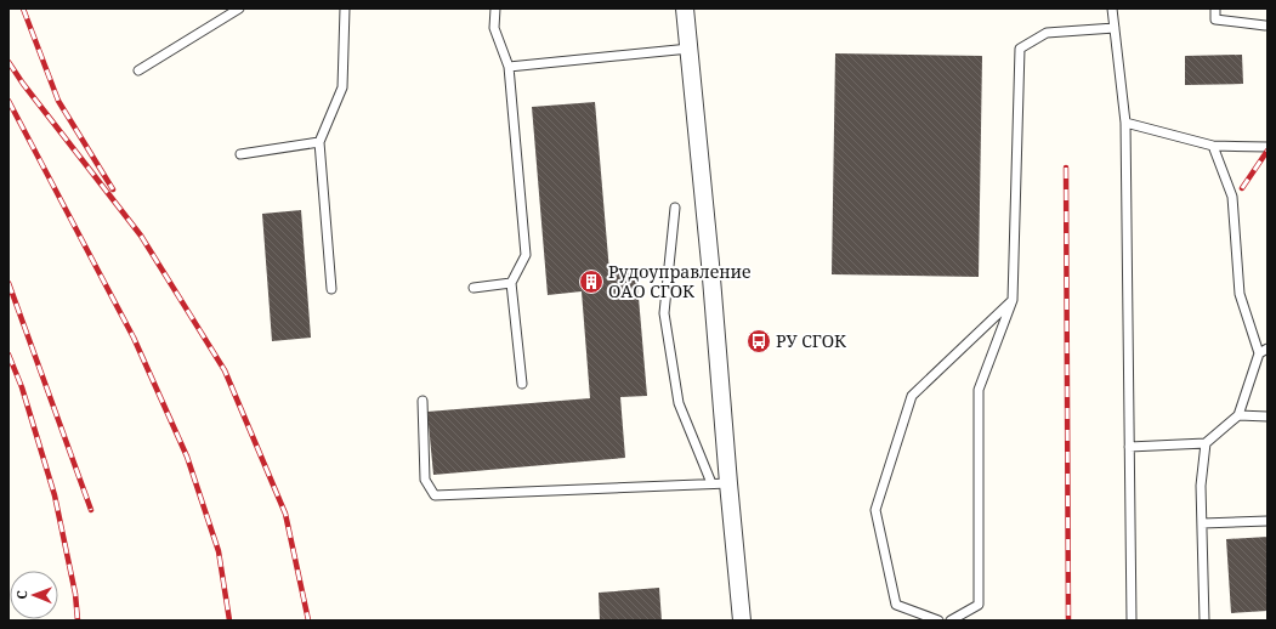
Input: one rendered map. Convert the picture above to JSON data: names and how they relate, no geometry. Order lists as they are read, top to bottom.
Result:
{
  "places": {
    "building": ["Рудоуправление ОАО СГОК"],
    "bus stop": ["РУ СГОК"]
  },
  "north": "left"
}
